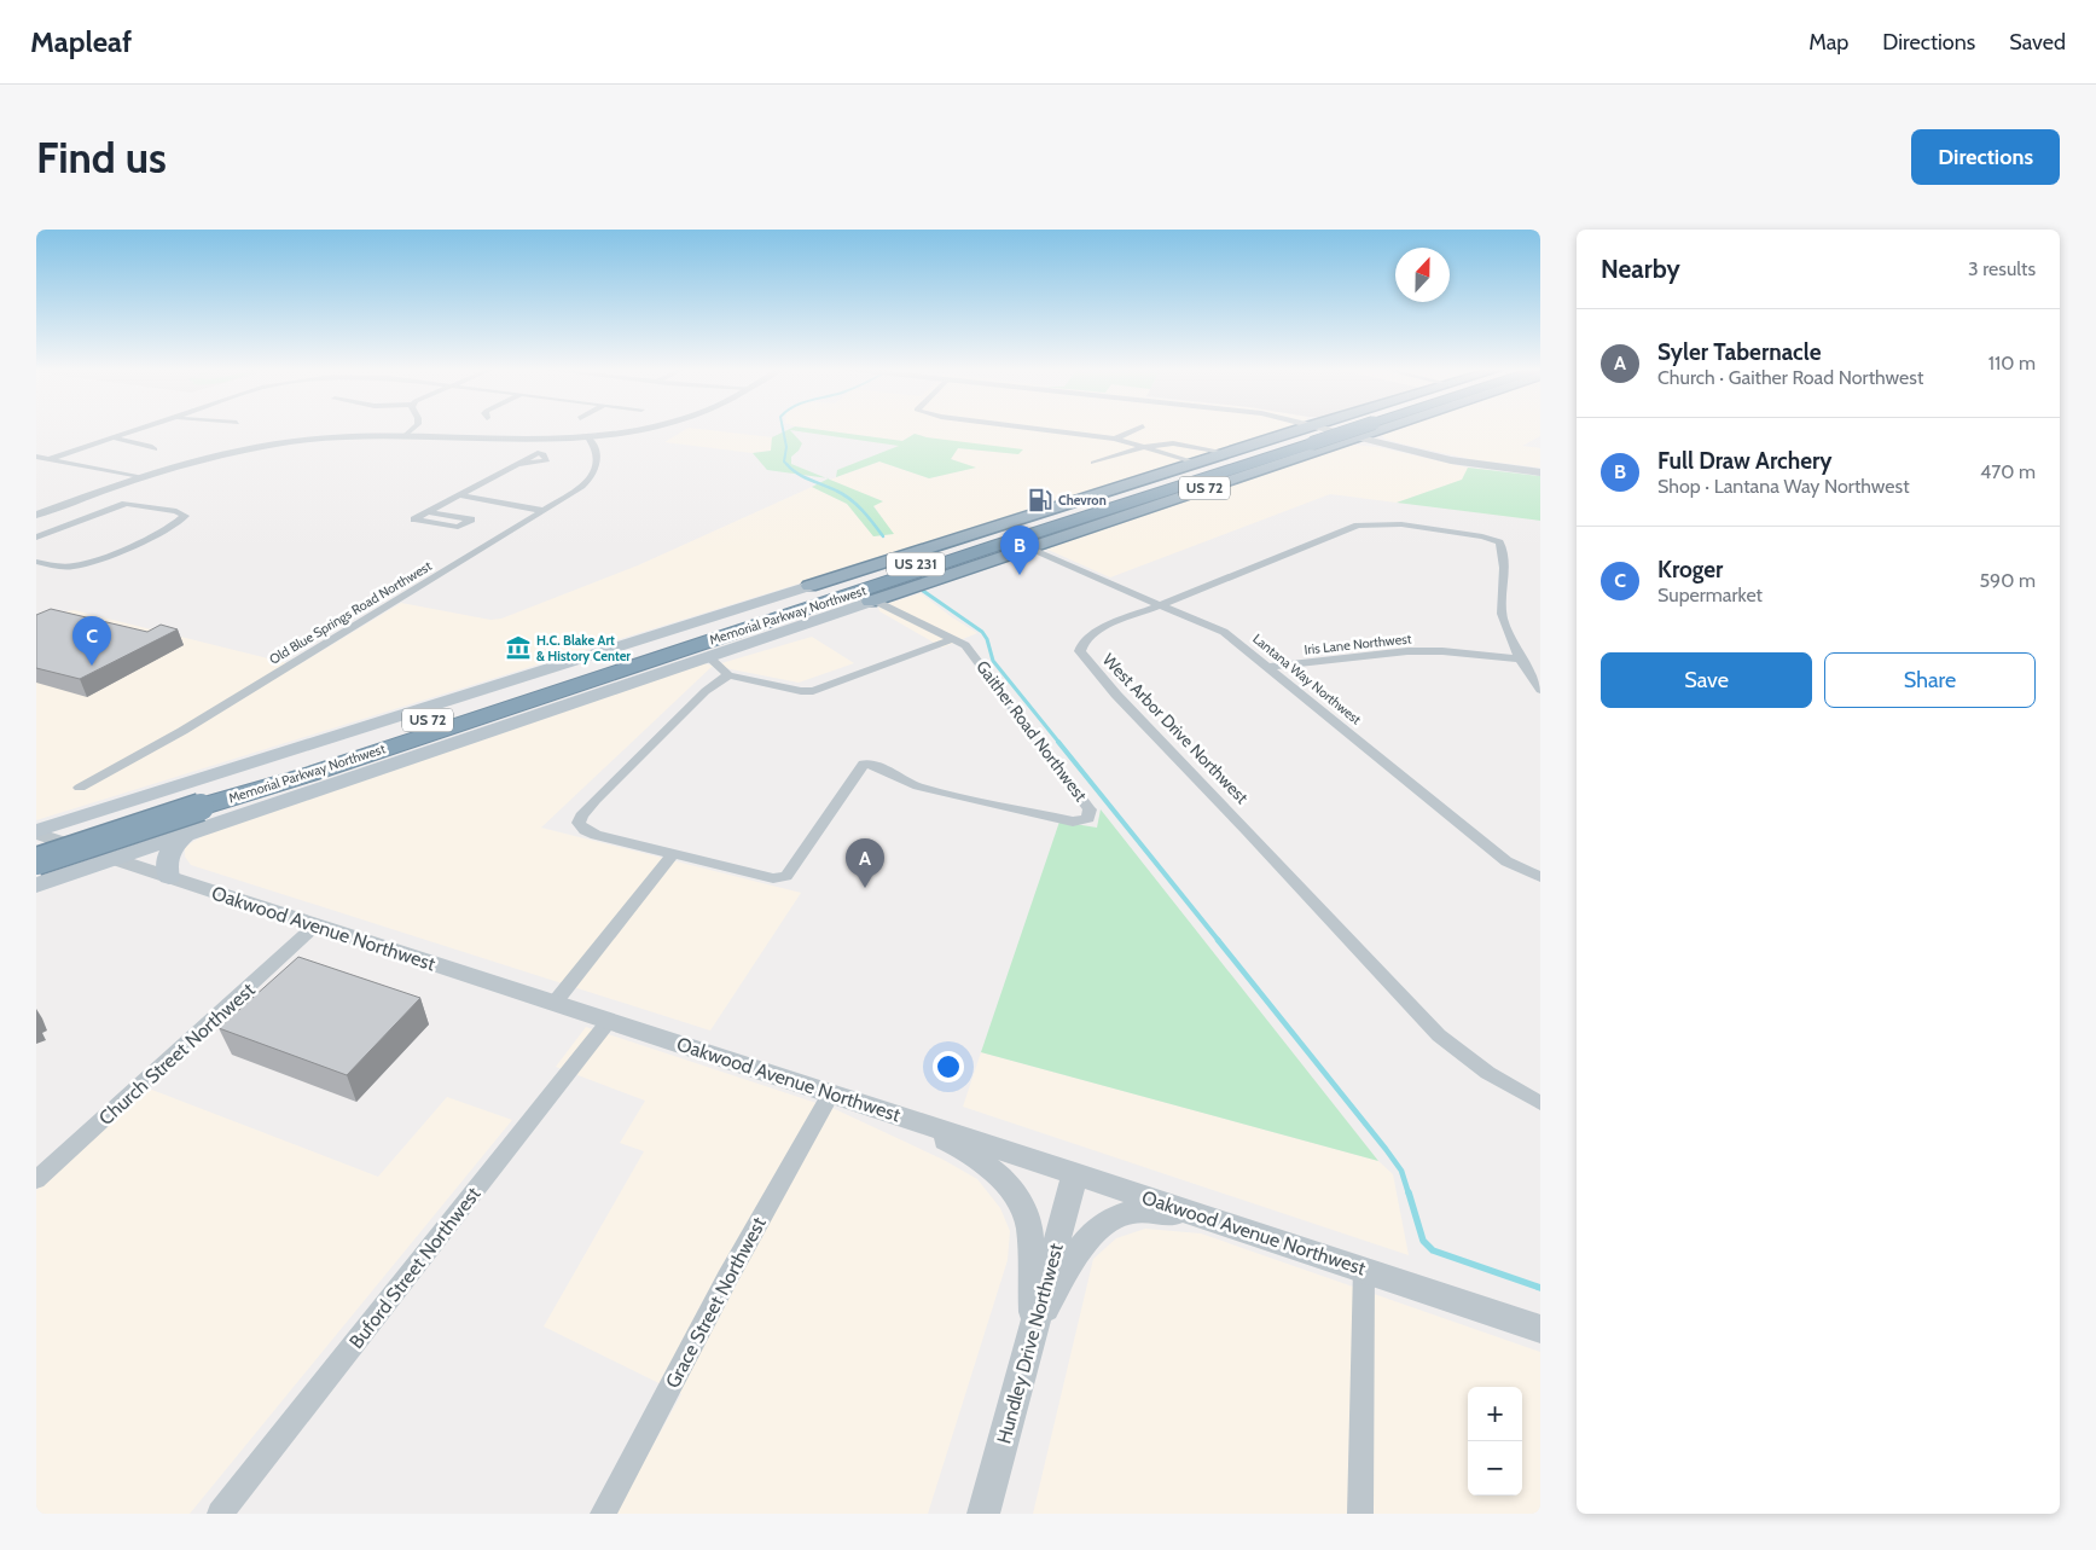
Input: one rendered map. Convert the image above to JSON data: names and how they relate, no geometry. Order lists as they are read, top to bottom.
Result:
{
  "streets": {
    "highway": ["US 72", "US 231", "Memorial Parkway Northwest"],
    "street": [
      "Old Blue Springs Road Northwest",
      "Iris Lane Northwest",
      "Lantana Way Northwest",
      "West Arbor Drive Northwest",
      "Gaither Road Northwest",
      "Oakwood Avenue Northwest",
      "Church Street Northwest",
      "Buford Street Northwest",
      "Grace Street Northwest",
      "Hundley Drive Northwest"
    ]
  },
  "crossings": [
    ["US 72", "Memorial Parkway Northwest"],
    ["US 72", "Lantana Way Northwest"],
    ["US 72", "Gaither Road Northwest"],
    ["Iris Lane Northwest", "Lantana Way Northwest"],
    ["Iris Lane Northwest", "West Arbor Drive Northwest"],
    ["Lantana Way Northwest", "West Arbor Drive Northwest"],
    ["Oakwood Avenue Northwest", "Church Street Northwest"],
    ["Oakwood Avenue Northwest", "Buford Street Northwest"],
    ["Oakwood Avenue Northwest", "Grace Street Northwest"],
    ["Oakwood Avenue Northwest", "Hundley Drive Northwest"]
  ],
  "places": {
    "fuel station": ["Chevron"],
    "museum": ["H.C. Blake Art & History Center"]
  },
  "north": "top",
  "page": {
    "header": "Mapleaf",
    "nav": ["Map", "Directions", "Saved"],
    "buttons": [
      "Directions",
      ["Save", "Share"]
    ],
    "title": "Find us",
    "heading": ["Nearby", "3 results"],
    "list": [
      {
        "mark": "A",
        "name": "Syler Tabernacle",
        "note": "Church · Gaither Road Northwest",
        "value": "110 m"
      },
      {
        "mark": "B",
        "name": "Full Draw Archery",
        "note": "Shop · Lantana Way Northwest",
        "value": "470 m"
      },
      {
        "mark": "C",
        "name": "Kroger",
        "note": "Supermarket",
        "value": "590 m"
      }
    ],
    "pins": ["B", "C", "A"],
    "map_buttons": ["+", "−"]
  }
}
